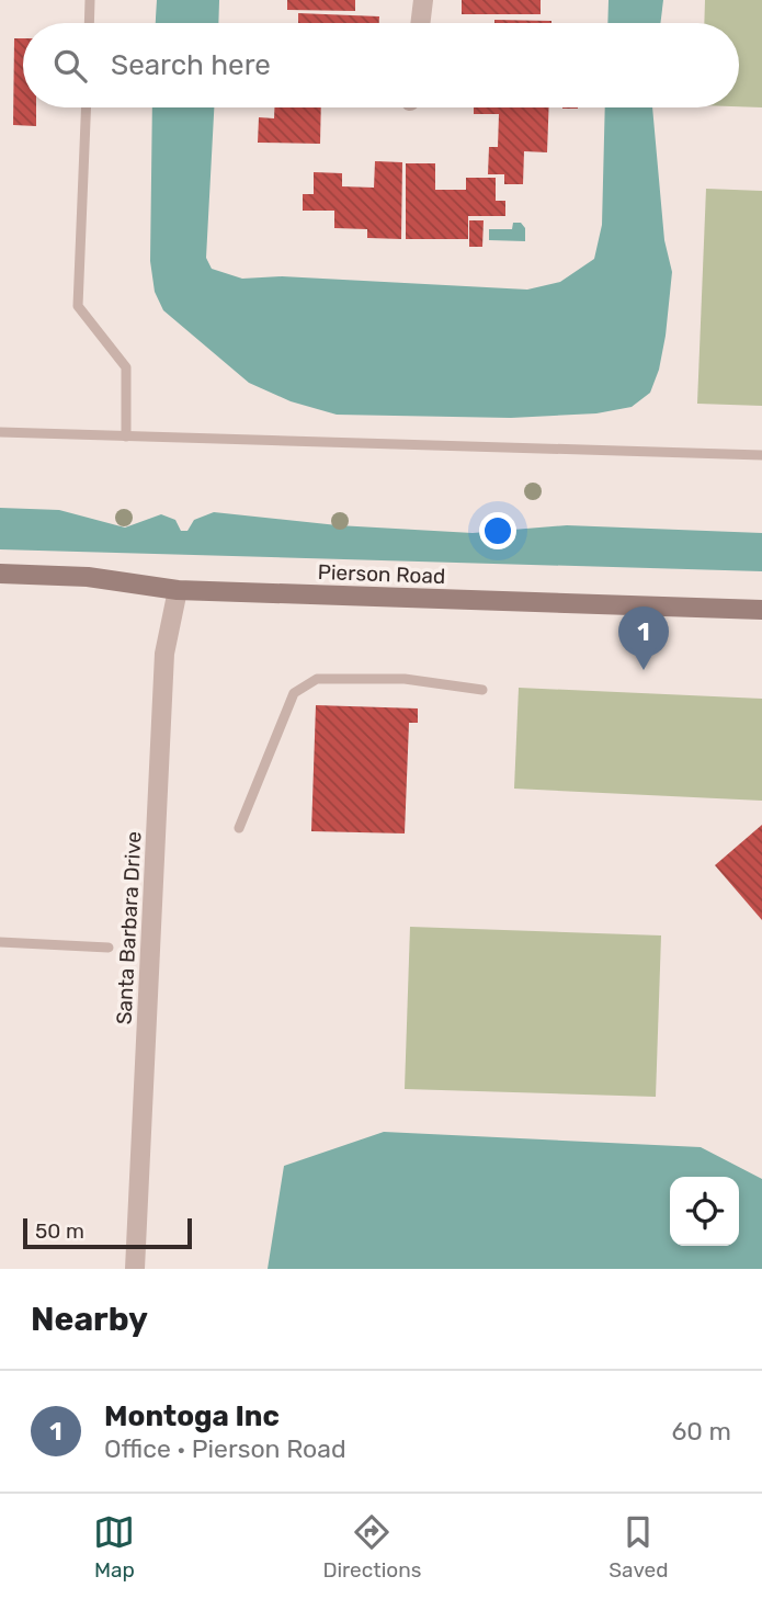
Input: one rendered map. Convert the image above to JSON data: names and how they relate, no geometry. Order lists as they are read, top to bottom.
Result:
{
  "streets": {
    "street": ["Pierson Road", "Santa Barbara Drive"]
  },
  "crossings": [
    ["Pierson Road", "Santa Barbara Drive"]
  ],
  "scale_bar": "50 m",
  "page": {
    "search": "Search here",
    "pins": "1",
    "scale": "50 m",
    "heading": "Nearby",
    "list": [
      {
        "mark": "1",
        "name": "Montoga Inc",
        "note": "Office · Pierson Road",
        "value": "60 m"
      }
    ],
    "nav": ["Map", "Directions", "Saved"]
  }
}
